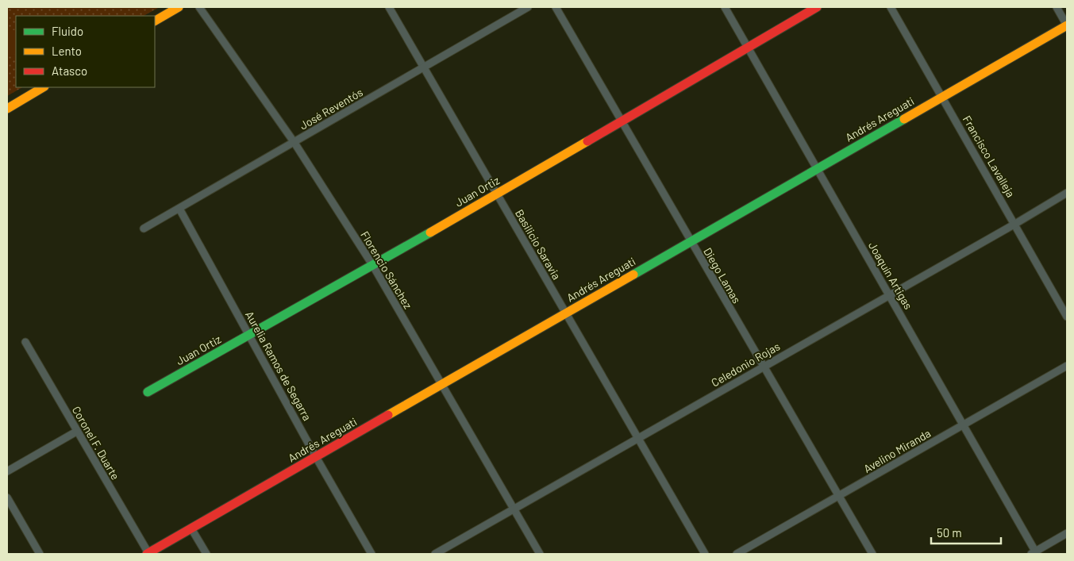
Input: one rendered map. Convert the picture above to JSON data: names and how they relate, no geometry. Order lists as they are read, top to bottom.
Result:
{
  "streets": {
    "street": [
      "José Reventós",
      "Andrés Areguati",
      "Francisco Lavalleja",
      "Juan Ortiz",
      "Basilicio Saravia",
      "Florencio Sánchez",
      "Diego Lamas",
      "Joaquín Artigas",
      "Celedonio Rojas",
      "Aurelia Ramos de Segarra",
      "Coronel F. Duarte",
      "Avelino Miranda"
    ]
  },
  "crossings": [
    ["José Reventós", "Basilicio Saravia"],
    ["José Reventós", "Florencio Sánchez"],
    ["José Reventós", "Aurelia Ramos de Segarra"],
    ["Andrés Areguati", "Francisco Lavalleja"],
    ["Andrés Areguati", "Basilicio Saravia"],
    ["Andrés Areguati", "Florencio Sánchez"],
    ["Andrés Areguati", "Diego Lamas"],
    ["Andrés Areguati", "Joaquín Artigas"],
    ["Andrés Areguati", "Aurelia Ramos de Segarra"],
    ["Andrés Areguati", "Coronel F. Duarte"],
    ["Francisco Lavalleja", "Celedonio Rojas"],
    ["Juan Ortiz", "Basilicio Saravia"],
    ["Juan Ortiz", "Florencio Sánchez"],
    ["Juan Ortiz", "Diego Lamas"],
    ["Juan Ortiz", "Joaquín Artigas"],
    ["Juan Ortiz", "Aurelia Ramos de Segarra"],
    ["Basilicio Saravia", "Celedonio Rojas"],
    ["Florencio Sánchez", "Celedonio Rojas"],
    ["Diego Lamas", "Celedonio Rojas"],
    ["Diego Lamas", "Avelino Miranda"],
    ["Joaquín Artigas", "Celedonio Rojas"],
    ["Joaquín Artigas", "Avelino Miranda"]
  ],
  "legend": ["Fluido", "Lento", "Atasco"],
  "scale_bar": "50 m"
}
